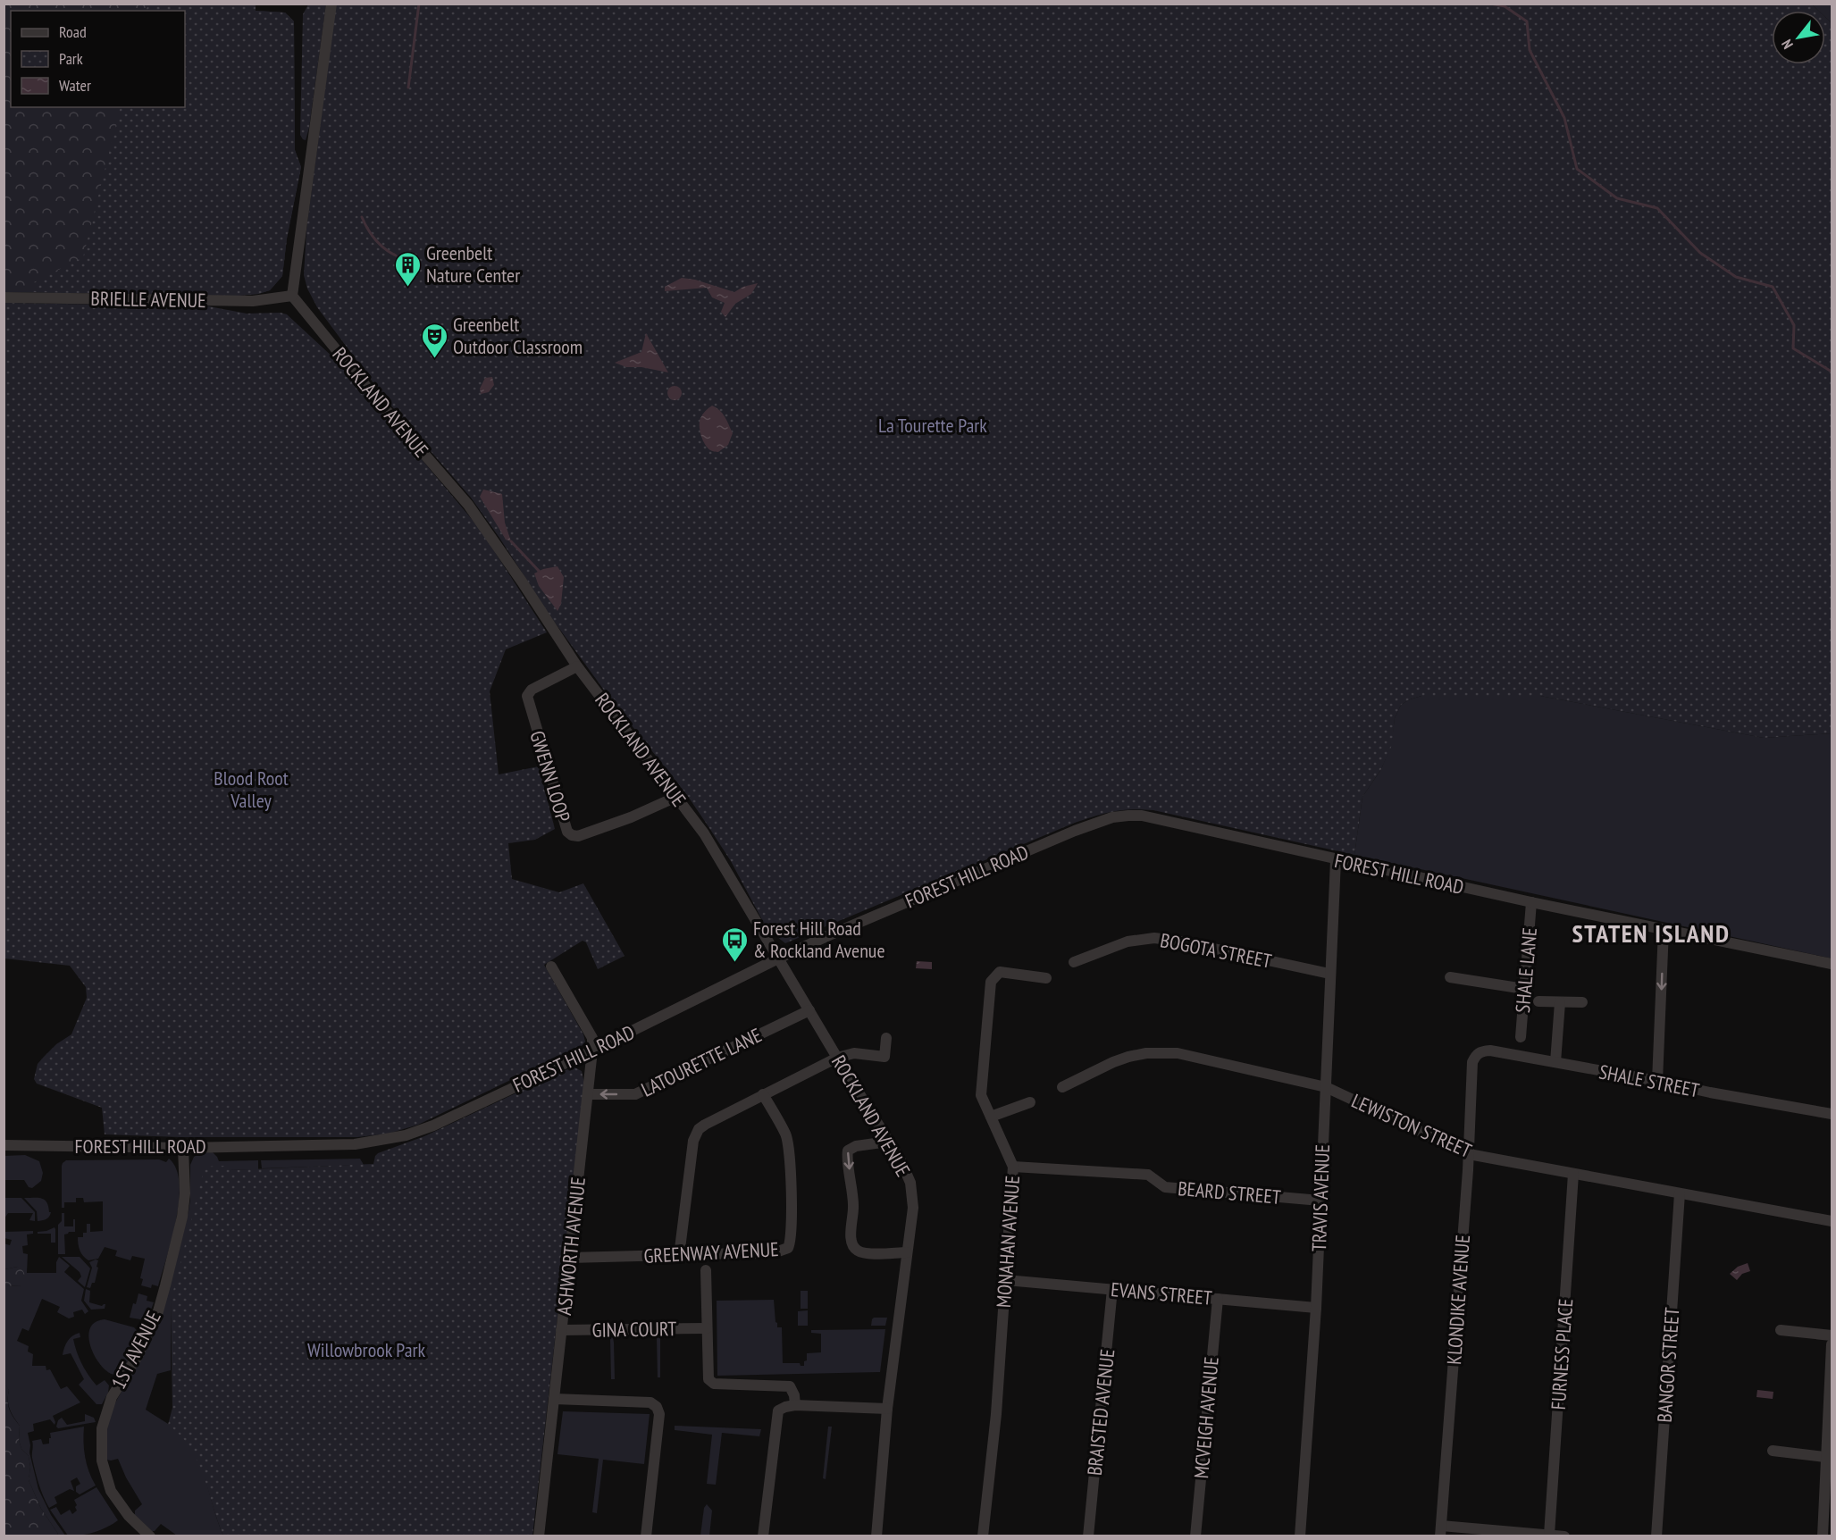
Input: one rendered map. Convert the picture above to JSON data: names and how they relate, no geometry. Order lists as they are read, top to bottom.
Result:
{
  "streets": {
    "street": [
      "BRIELLE AVENUE",
      "ROCKLAND AVENUE",
      "GWENN LOOP",
      "FOREST HILL ROAD",
      "BOGOTA STREET",
      "SHALE LANE",
      "LATOURETTE LANE",
      "SHALE STREET",
      "LEWISTON STREET",
      "BEARD STREET",
      "TRAVIS AVENUE",
      "MONAHAN AVENUE",
      "ASHWORTH AVENUE",
      "GREENWAY AVENUE",
      "EVANS STREET",
      "KLONDIKE AVENUE",
      "GINA COURT",
      "1ST AVENUE",
      "FURNESS PLACE",
      "BANGOR STREET",
      "BRAISTED AVENUE",
      "MCVEIGH AVENUE"
    ]
  },
  "crossings": [
    ["BRIELLE AVENUE", "ROCKLAND AVENUE"],
    ["ROCKLAND AVENUE", "GWENN LOOP"],
    ["ROCKLAND AVENUE", "FOREST HILL ROAD"],
    ["ROCKLAND AVENUE", "LATOURETTE LANE"],
    ["FOREST HILL ROAD", "SHALE LANE"],
    ["FOREST HILL ROAD", "TRAVIS AVENUE"],
    ["FOREST HILL ROAD", "ASHWORTH AVENUE"],
    ["FOREST HILL ROAD", "1ST AVENUE"],
    ["BOGOTA STREET", "TRAVIS AVENUE"],
    ["LATOURETTE LANE", "ASHWORTH AVENUE"],
    ["SHALE STREET", "KLONDIKE AVENUE"],
    ["LEWISTON STREET", "TRAVIS AVENUE"],
    ["LEWISTON STREET", "KLONDIKE AVENUE"],
    ["LEWISTON STREET", "FURNESS PLACE"],
    ["LEWISTON STREET", "BANGOR STREET"],
    ["BEARD STREET", "TRAVIS AVENUE"],
    ["BEARD STREET", "MONAHAN AVENUE"],
    ["TRAVIS AVENUE", "EVANS STREET"],
    ["MONAHAN AVENUE", "EVANS STREET"],
    ["ASHWORTH AVENUE", "GREENWAY AVENUE"],
    ["ASHWORTH AVENUE", "GINA COURT"],
    ["EVANS STREET", "BRAISTED AVENUE"],
    ["EVANS STREET", "MCVEIGH AVENUE"]
  ],
  "districts": ["STATEN ISLAND"],
  "parks": ["La Tourette Park", "Blood Root Valley", "Willowbrook Park"],
  "places": {
    "building": ["Greenbelt Nature Center"],
    "theatre": ["Greenbelt Outdoor Classroom"],
    "bus stop": ["Forest Hill Road & Rockland Avenue"]
  },
  "legend": ["Road", "Park", "Water"],
  "north": "bottom left"
}
